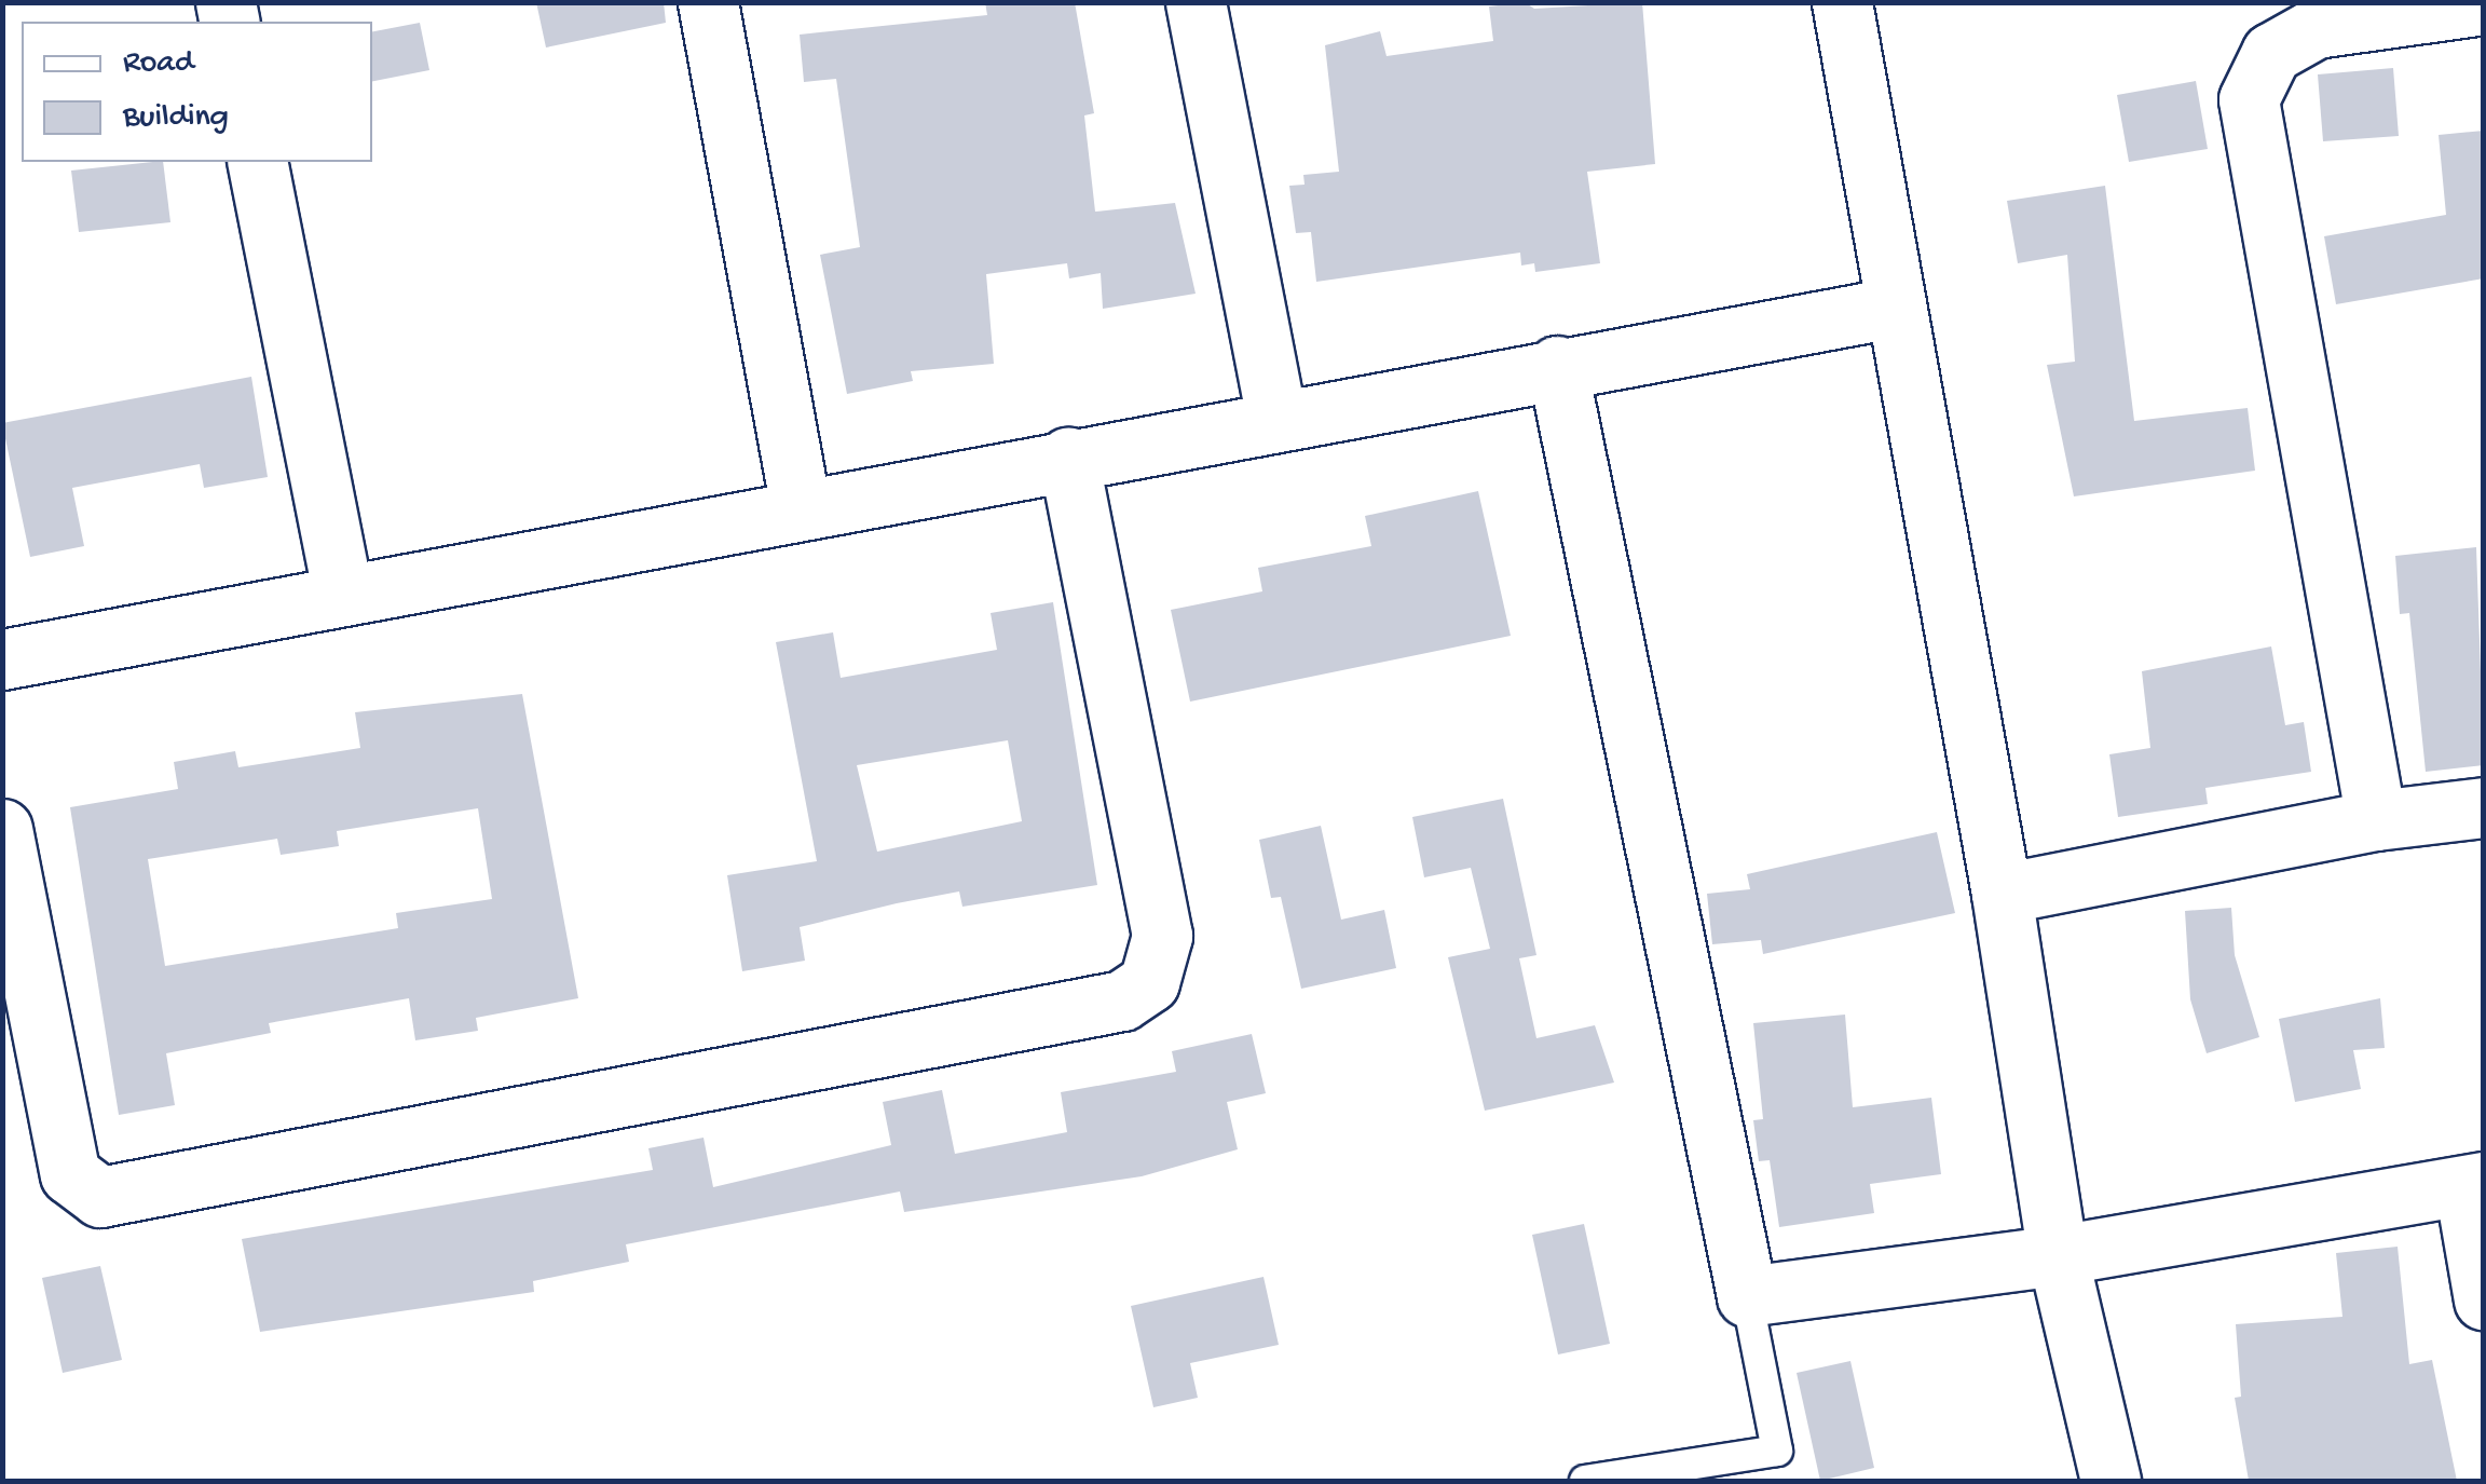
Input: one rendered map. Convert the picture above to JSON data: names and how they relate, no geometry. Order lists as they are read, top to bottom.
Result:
{
  "legend": ["Road", "Building"]
}
